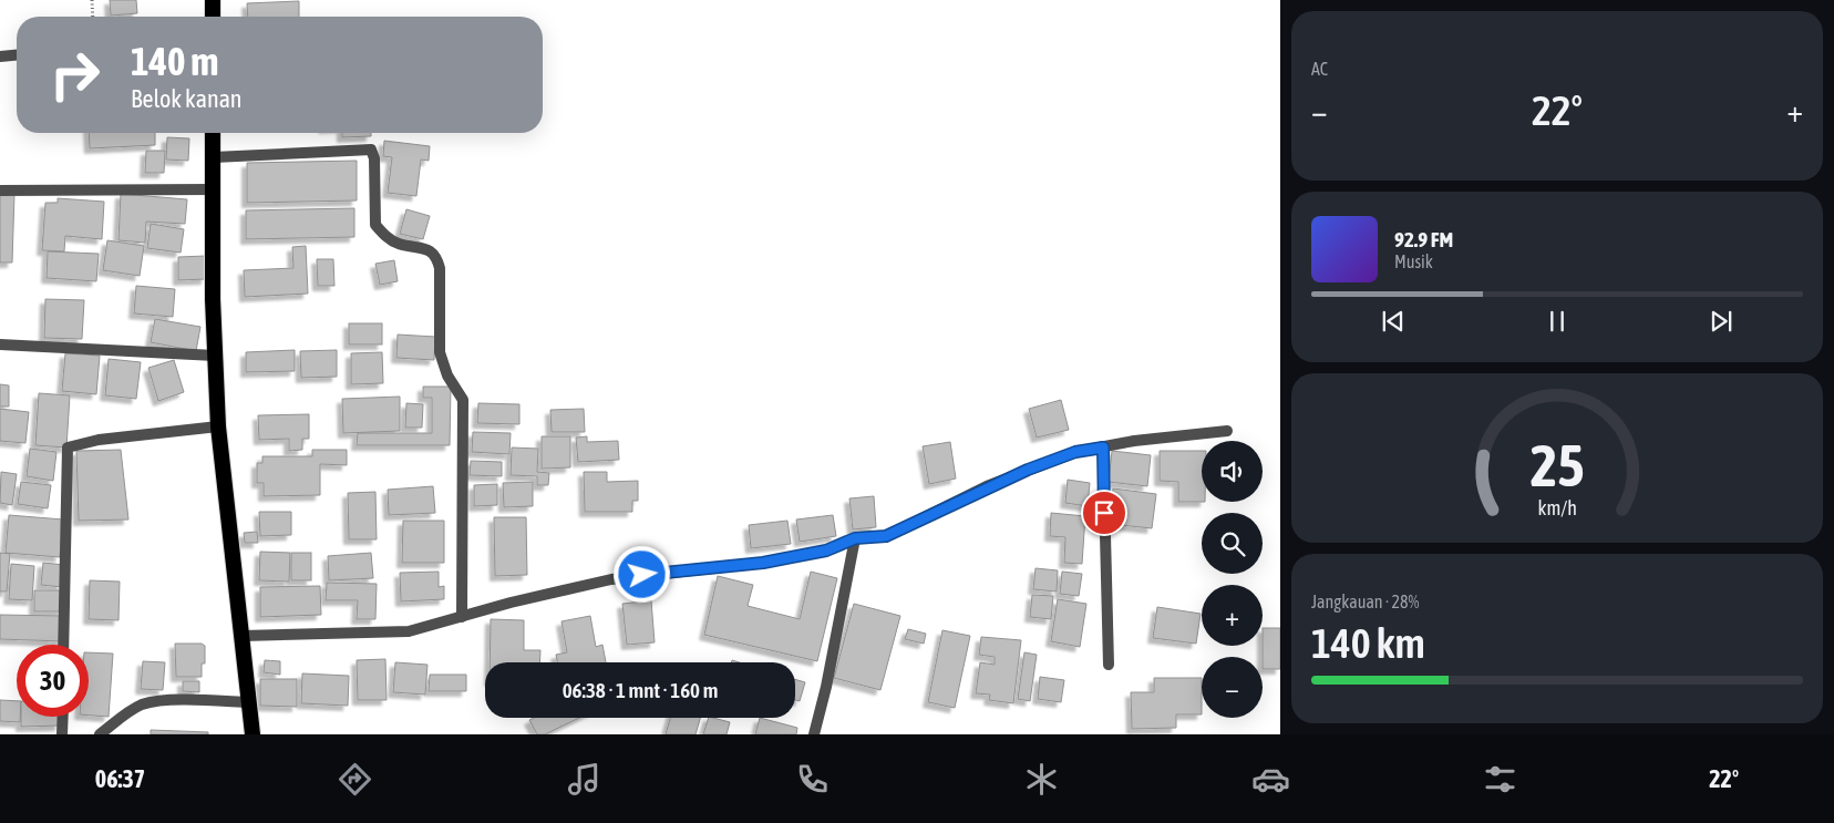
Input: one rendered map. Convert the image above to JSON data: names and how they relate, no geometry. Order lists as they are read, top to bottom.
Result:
{
  "page": {
    "tile": [
      "AC",
      ["Jangkauan · 28%", "140 km"]
    ],
    "turn": ["140 m", "Belok kanan"],
    "heat": ["−", "22°", "+"],
    "song": ["92.9 FM", "Musik"],
    "map_buttons": ["+", "−"],
    "limit": "30",
    "trip": "06:38 · 1 mnt · 160 m",
    "tabs": ["06:37", "22°"],
    "gauge": ["25", "km/h"]
  }
}
